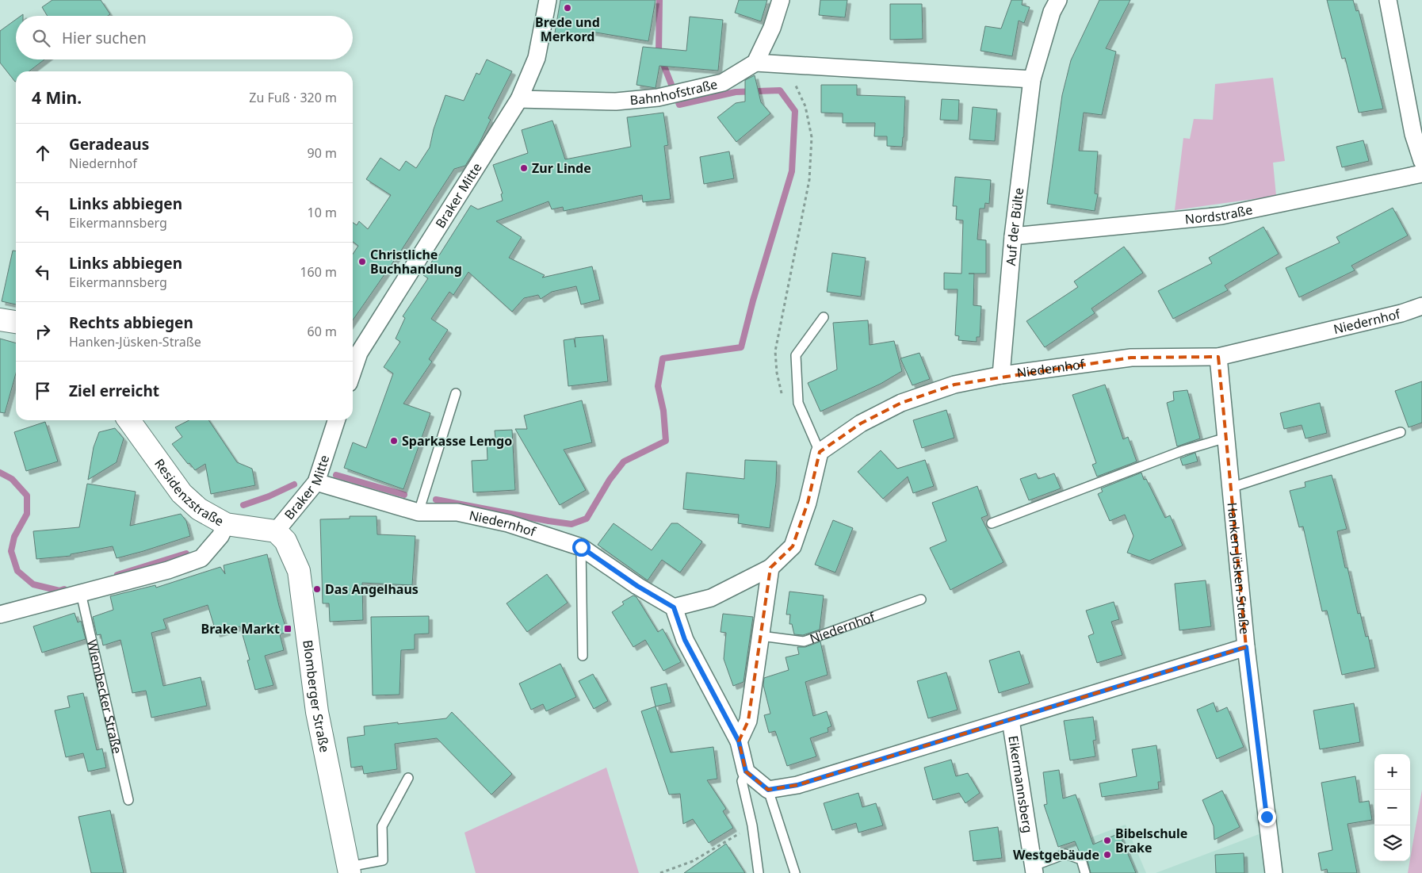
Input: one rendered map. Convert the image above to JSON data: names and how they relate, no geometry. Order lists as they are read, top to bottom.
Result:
{
  "streets": {
    "street": [
      "Bahnhofstraße",
      "Braker Mitte",
      "Nordstraße",
      "Auf der Bülte",
      "Niedernhof",
      "Residenzstraße",
      "Hanken-Jüsken-Straße",
      "Blomberger Straße",
      "Eikermannsberg"
    ],
    "lane": ["Wiembecker Straße"]
  },
  "crossings": [
    ["Bahnhofstraße", "Braker Mitte"],
    ["Braker Mitte", "Niedernhof"],
    ["Braker Mitte", "Residenzstraße"],
    ["Braker Mitte", "Blomberger Straße"],
    ["Nordstraße", "Auf der Bülte"],
    ["Auf der Bülte", "Niedernhof"],
    ["Niedernhof", "Hanken-Jüsken-Straße"],
    ["Residenzstraße", "Blomberger Straße"],
    ["Hanken-Jüsken-Straße", "Eikermannsberg"]
  ],
  "places": {
    "other": [
      "Brede und Merkord",
      "Zur Linde",
      "Christliche Buchhandlung",
      "Sparkasse Lemgo",
      "Das Angelhaus",
      "Bibelschule Brake",
      "Westgebäude"
    ],
    "transit": ["Brake Markt"]
  },
  "page": {
    "search": "Hier suchen",
    "heading": ["4 Min.", "Zu Fuß · 320 m"],
    "list": [
      ["Geradeaus", "Niedernhof", "90 m"],
      ["Links abbiegen", "Eikermannsberg", "10 m"],
      ["Links abbiegen", "Eikermannsberg", "160 m"],
      ["Rechts abbiegen", "Hanken-Jüsken-Straße", "60 m"],
      "Ziel erreicht"
    ],
    "map_buttons": ["+", "−"]
  }
}
